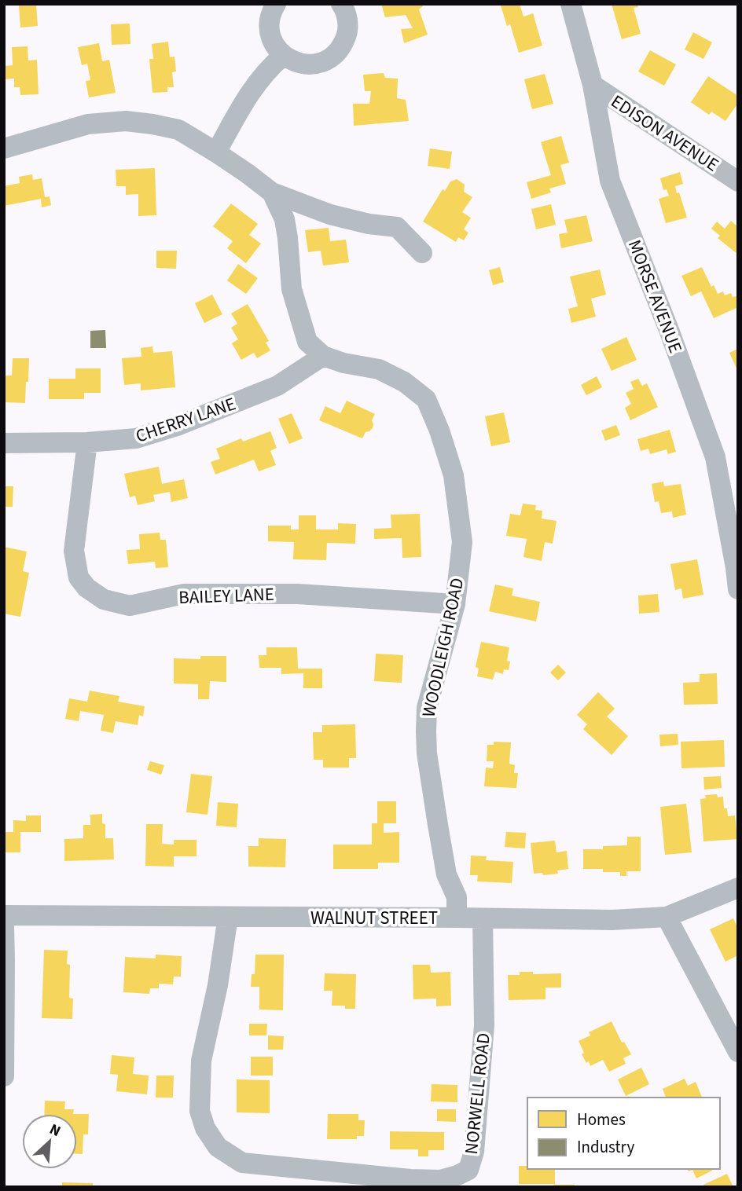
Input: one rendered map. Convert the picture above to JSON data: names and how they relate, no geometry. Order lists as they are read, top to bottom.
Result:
{
  "streets": {
    "street": [
      "EDISON AVENUE",
      "MORSE AVENUE",
      "CHERRY LANE",
      "BAILEY LANE",
      "WOODLEIGH ROAD",
      "WALNUT STREET",
      "NORWELL ROAD"
    ]
  },
  "crossings": [
    ["EDISON AVENUE", "MORSE AVENUE"],
    ["CHERRY LANE", "BAILEY LANE"],
    ["CHERRY LANE", "WOODLEIGH ROAD"],
    ["BAILEY LANE", "WOODLEIGH ROAD"],
    ["WOODLEIGH ROAD", "WALNUT STREET"],
    ["WALNUT STREET", "NORWELL ROAD"]
  ],
  "legend": ["Homes", "Industry"],
  "north": "top right"
}
